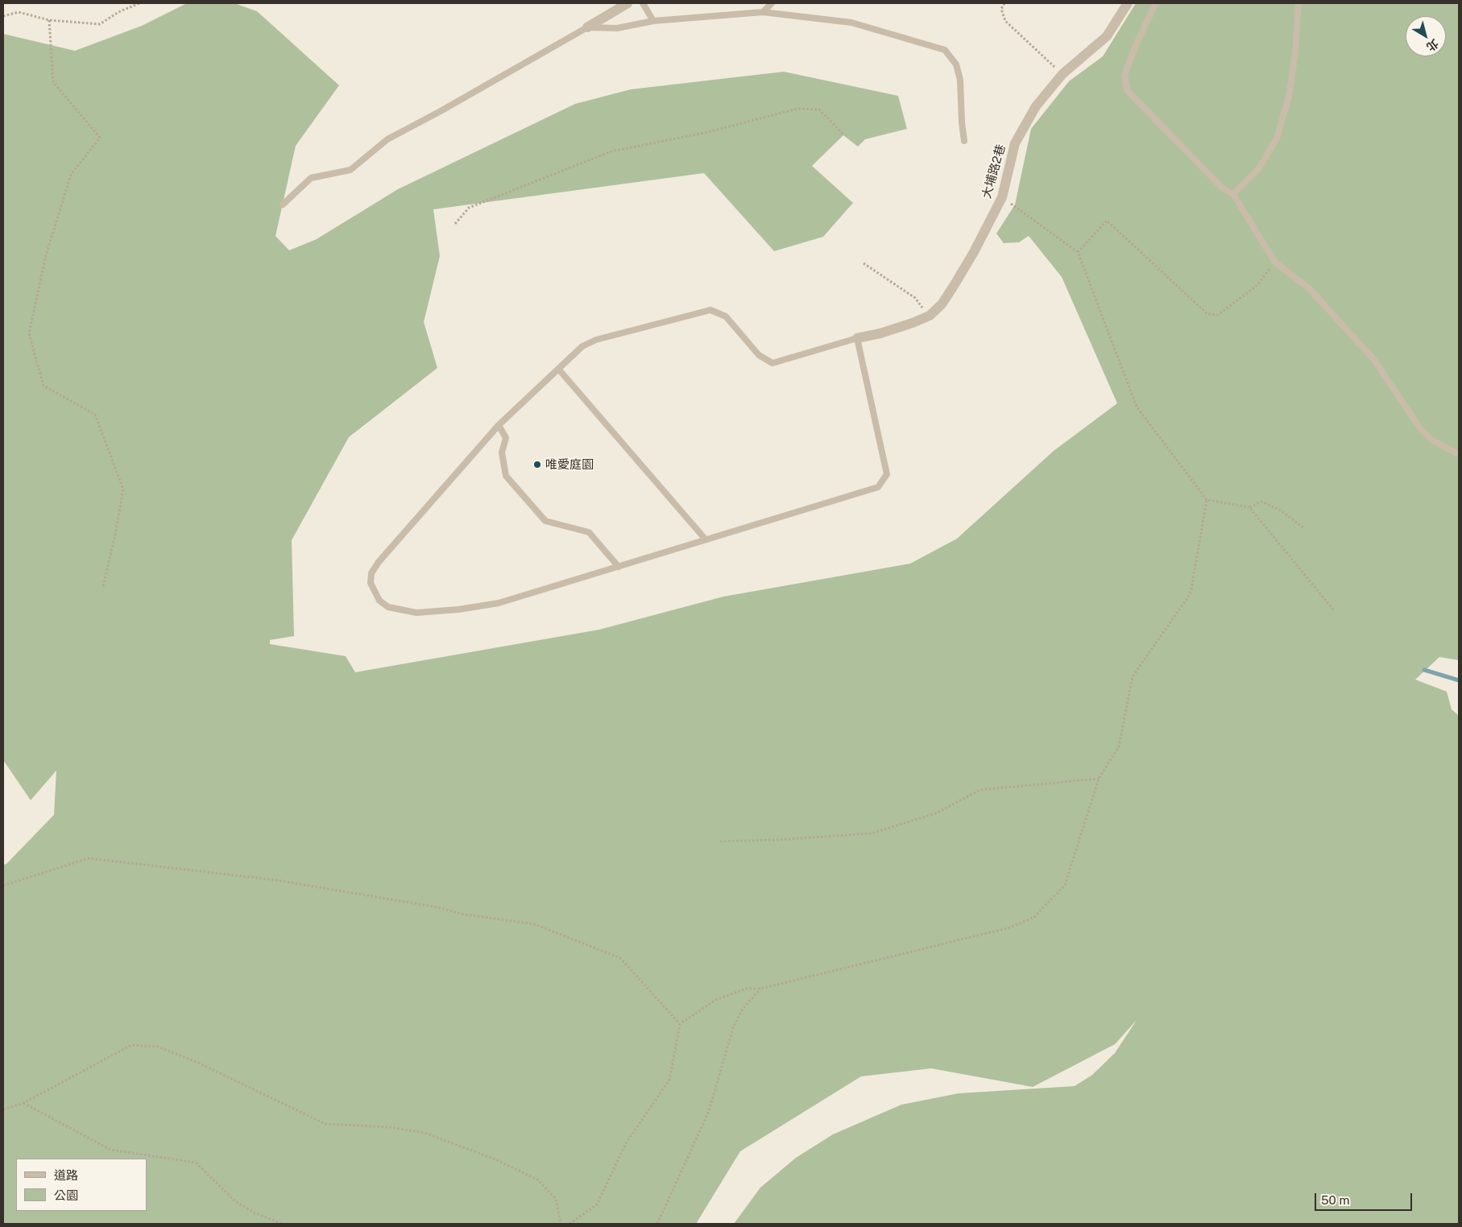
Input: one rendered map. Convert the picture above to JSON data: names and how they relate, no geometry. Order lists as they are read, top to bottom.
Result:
{
  "streets": {
    "street": ["大埔路2巷"]
  },
  "places": ["唯愛庭園"],
  "legend": ["道路", "公園"],
  "scale_bar": "50 m",
  "north": "bottom right"
}
